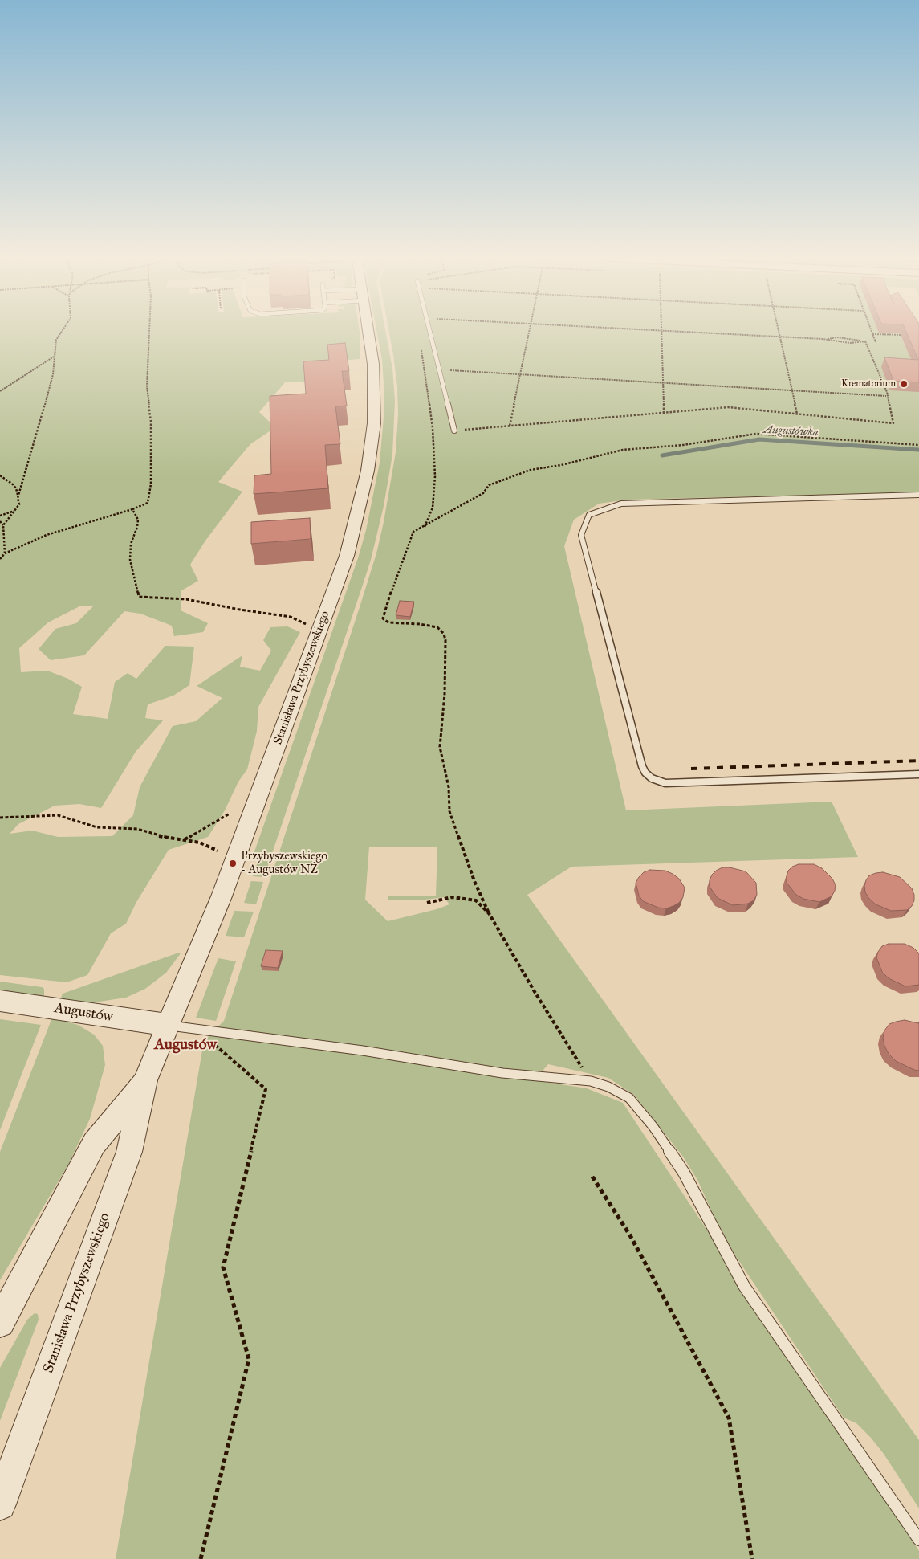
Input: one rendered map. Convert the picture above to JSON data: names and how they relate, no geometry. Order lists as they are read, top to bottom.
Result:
{
  "streets": {
    "street": ["Stanisława Przybyszewskiego", "Augustów"]
  },
  "crossings": [
    ["Stanisława Przybyszewskiego", "Augustów"]
  ],
  "districts": ["Augustów"],
  "water": ["Augustówka"],
  "places": ["Krematorium", "Przybyszewskiego - Augustów NŻ"]
}
